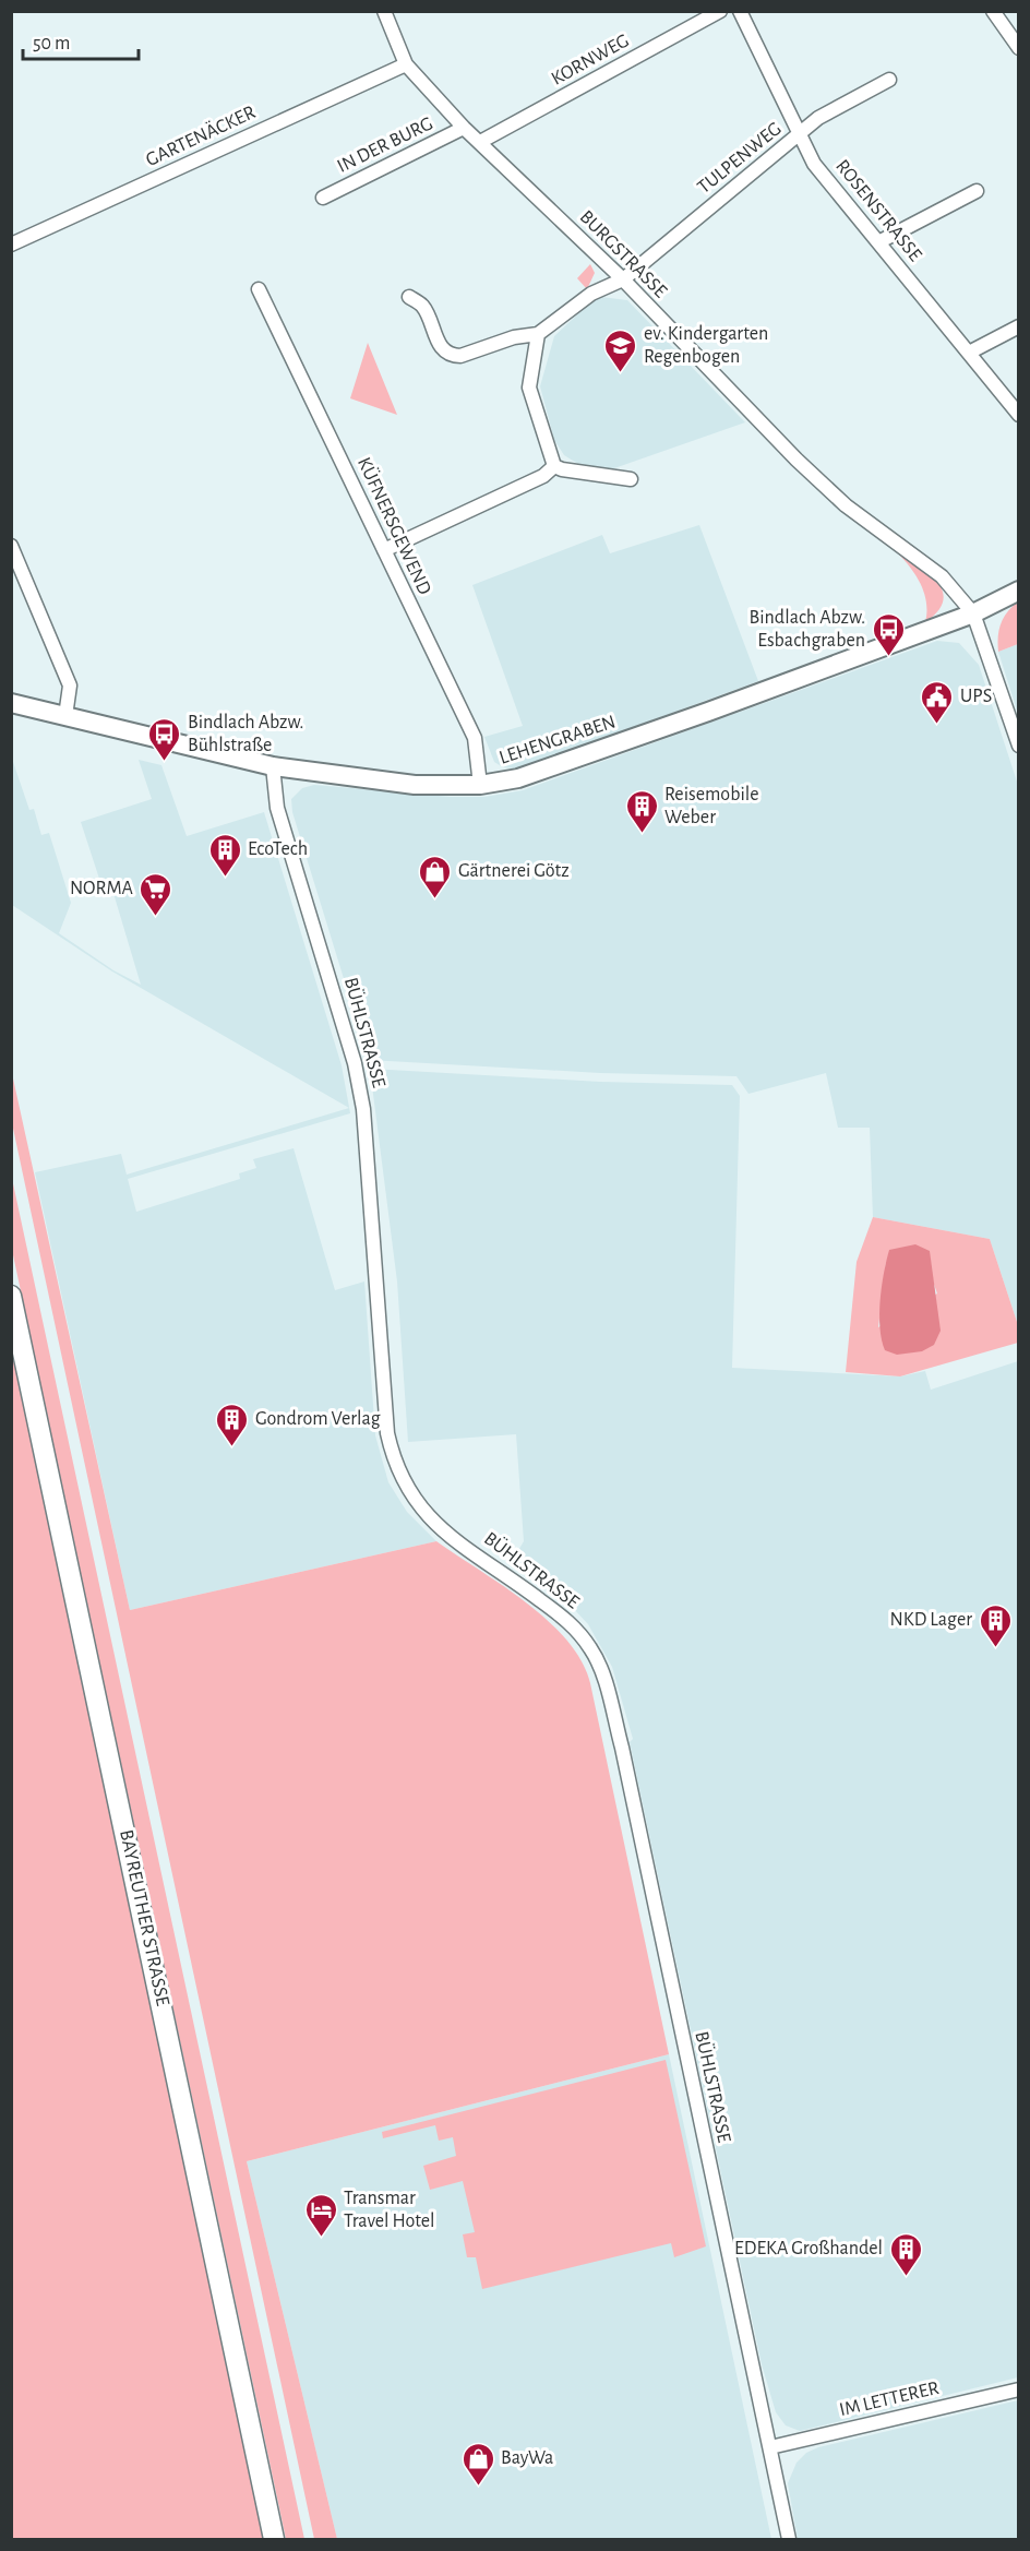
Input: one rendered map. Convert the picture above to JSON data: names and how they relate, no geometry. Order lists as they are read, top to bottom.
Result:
{
  "streets": {
    "main road": ["BAYREUTHER STRASSE"],
    "street": [
      "KORNWEG",
      "GARTENÄCKER",
      "IN DER BURG",
      "TULPENWEG",
      "ROSENSTRASSE",
      "BURGSTRASSE",
      "KÜFNERSGEWEND",
      "LEHENGRABEN",
      "BÜHLSTRASSE",
      "IM LETTERER"
    ]
  },
  "crossings": [
    ["KORNWEG", "BURGSTRASSE"],
    ["GARTENÄCKER", "BURGSTRASSE"],
    ["IN DER BURG", "BURGSTRASSE"],
    ["TULPENWEG", "ROSENSTRASSE"],
    ["TULPENWEG", "BURGSTRASSE"],
    ["BURGSTRASSE", "LEHENGRABEN"],
    ["KÜFNERSGEWEND", "LEHENGRABEN"],
    ["LEHENGRABEN", "BÜHLSTRASSE"],
    ["BÜHLSTRASSE", "IM LETTERER"]
  ],
  "places": {
    "school or university": ["ev. Kindergarten Regenbogen"],
    "bus stop": ["Bindlach Abzw. Esbachgraben", "Bindlach Abzw. Bühlstraße"],
    "public building": ["UPS"],
    "building": [
      "Reisemobile Weber",
      "EcoTech",
      "Gondrom Verlag",
      "NKD Lager",
      "EDEKA Großhandel"
    ],
    "shop": ["Gärtnerei Götz", "BayWa"],
    "supermarket": ["NORMA"],
    "hotel": ["Transmar Travel Hotel"]
  },
  "scale_bar": "50 m"
}
